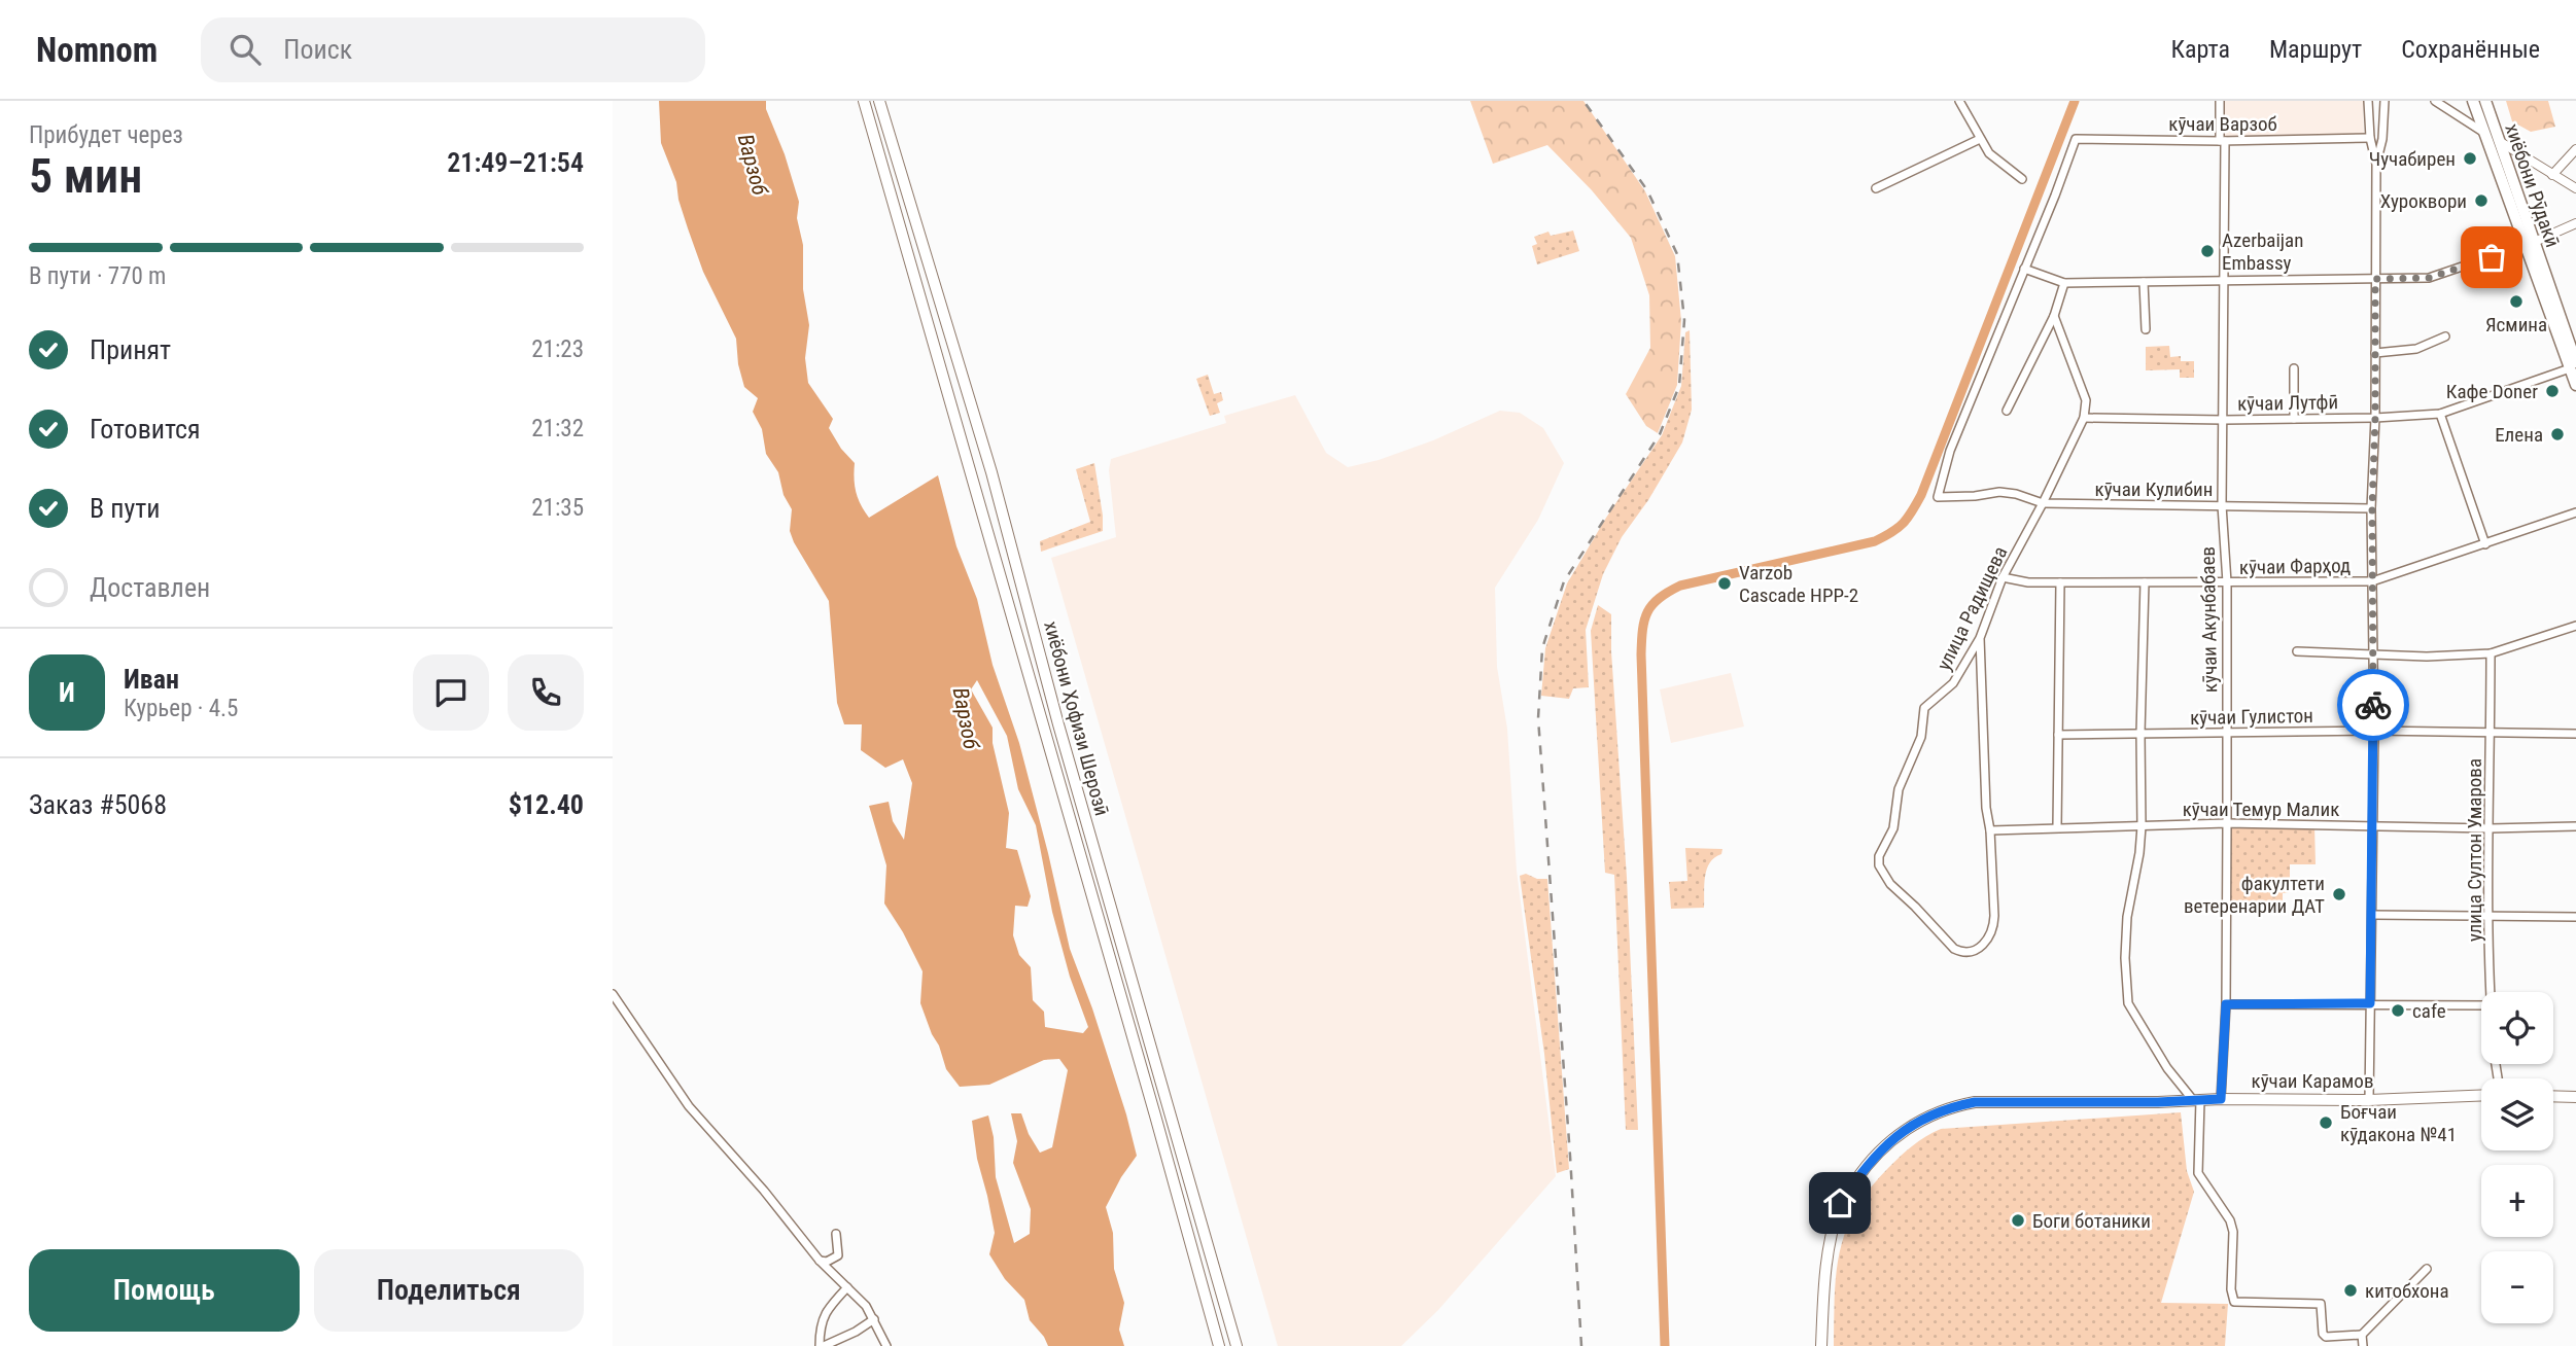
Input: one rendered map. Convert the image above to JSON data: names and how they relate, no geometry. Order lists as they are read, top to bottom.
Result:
{
  "streets": {
    "highway": ["хиёбони Рӯдакӣ"],
    "main road": ["хиёбони Ҳофизи Шерозӣ", "кӯчаи Карамов"],
    "street": [
      "кӯчаи Варзоб",
      "кӯчаи Лутфӣ",
      "кӯчаи Кулибин",
      "кӯчаи Фарҳод",
      "улица Радищева",
      "кӯчаи Акунбабаев",
      "кӯчаи Гулистон",
      "кӯчаи Темур Малик",
      "улица Султон Умарова"
    ]
  },
  "crossings": [
    ["кӯчаи Варзоб", "кӯчаи Кулибин"],
    ["кӯчаи Варзоб", "кӯчаи Акунбабаев"],
    ["хиёбони Рӯдакӣ", "кӯчаи Лутфӣ"],
    ["кӯчаи Лутфӣ", "улица Радищева"],
    ["кӯчаи Лутфӣ", "кӯчаи Акунбабаев"],
    ["кӯчаи Кулибин", "улица Радищева"],
    ["кӯчаи Кулибин", "кӯчаи Акунбабаев"],
    ["кӯчаи Фарҳод", "улица Радищева"],
    ["кӯчаи Фарҳод", "кӯчаи Акунбабаев"],
    ["улица Радищева", "кӯчаи Темур Малик"],
    ["кӯчаи Акунбабаев", "кӯчаи Гулистон"],
    ["кӯчаи Акунбабаев", "кӯчаи Темур Малик"],
    ["кӯчаи Акунбабаев", "кӯчаи Карамов"],
    ["кӯчаи Гулистон", "улица Султон Умарова"],
    ["кӯчаи Темур Малик", "улица Султон Умарова"]
  ],
  "water": ["Варзоб"],
  "places": [
    "Чучабирен",
    "Хуроквори",
    "Azerbaijan Embassy",
    "Ясмина",
    "Кафе Doner",
    "Елена",
    "Varzob Cascade HPP-2",
    "факултети ветеренарии ДАТ",
    "cafe",
    "Боғчаи кӯдакона №41",
    "Боги ботаники",
    "китобхона"
  ],
  "page": {
    "header": "Nomnom",
    "search": "Поиск",
    "nav": ["Карта", "Маршрут", "Сохранённые"],
    "heading": ["5 мин", "Прибудет через", "21:49–21:54"],
    "panel": [
      "Иван",
      "Курьер · 4.5",
      "Заказ #5068",
      "$12.40"
    ],
    "bar": "В пути · 770 m",
    "list": [
      ["Принят", "21:23"],
      ["Готовится", "21:32"],
      ["В пути", "21:35"],
      "Доставлен"
    ],
    "round": "И",
    "map_buttons": ["+", "−"],
    "buttons": ["Помощь", "Поделиться"]
  }
}
